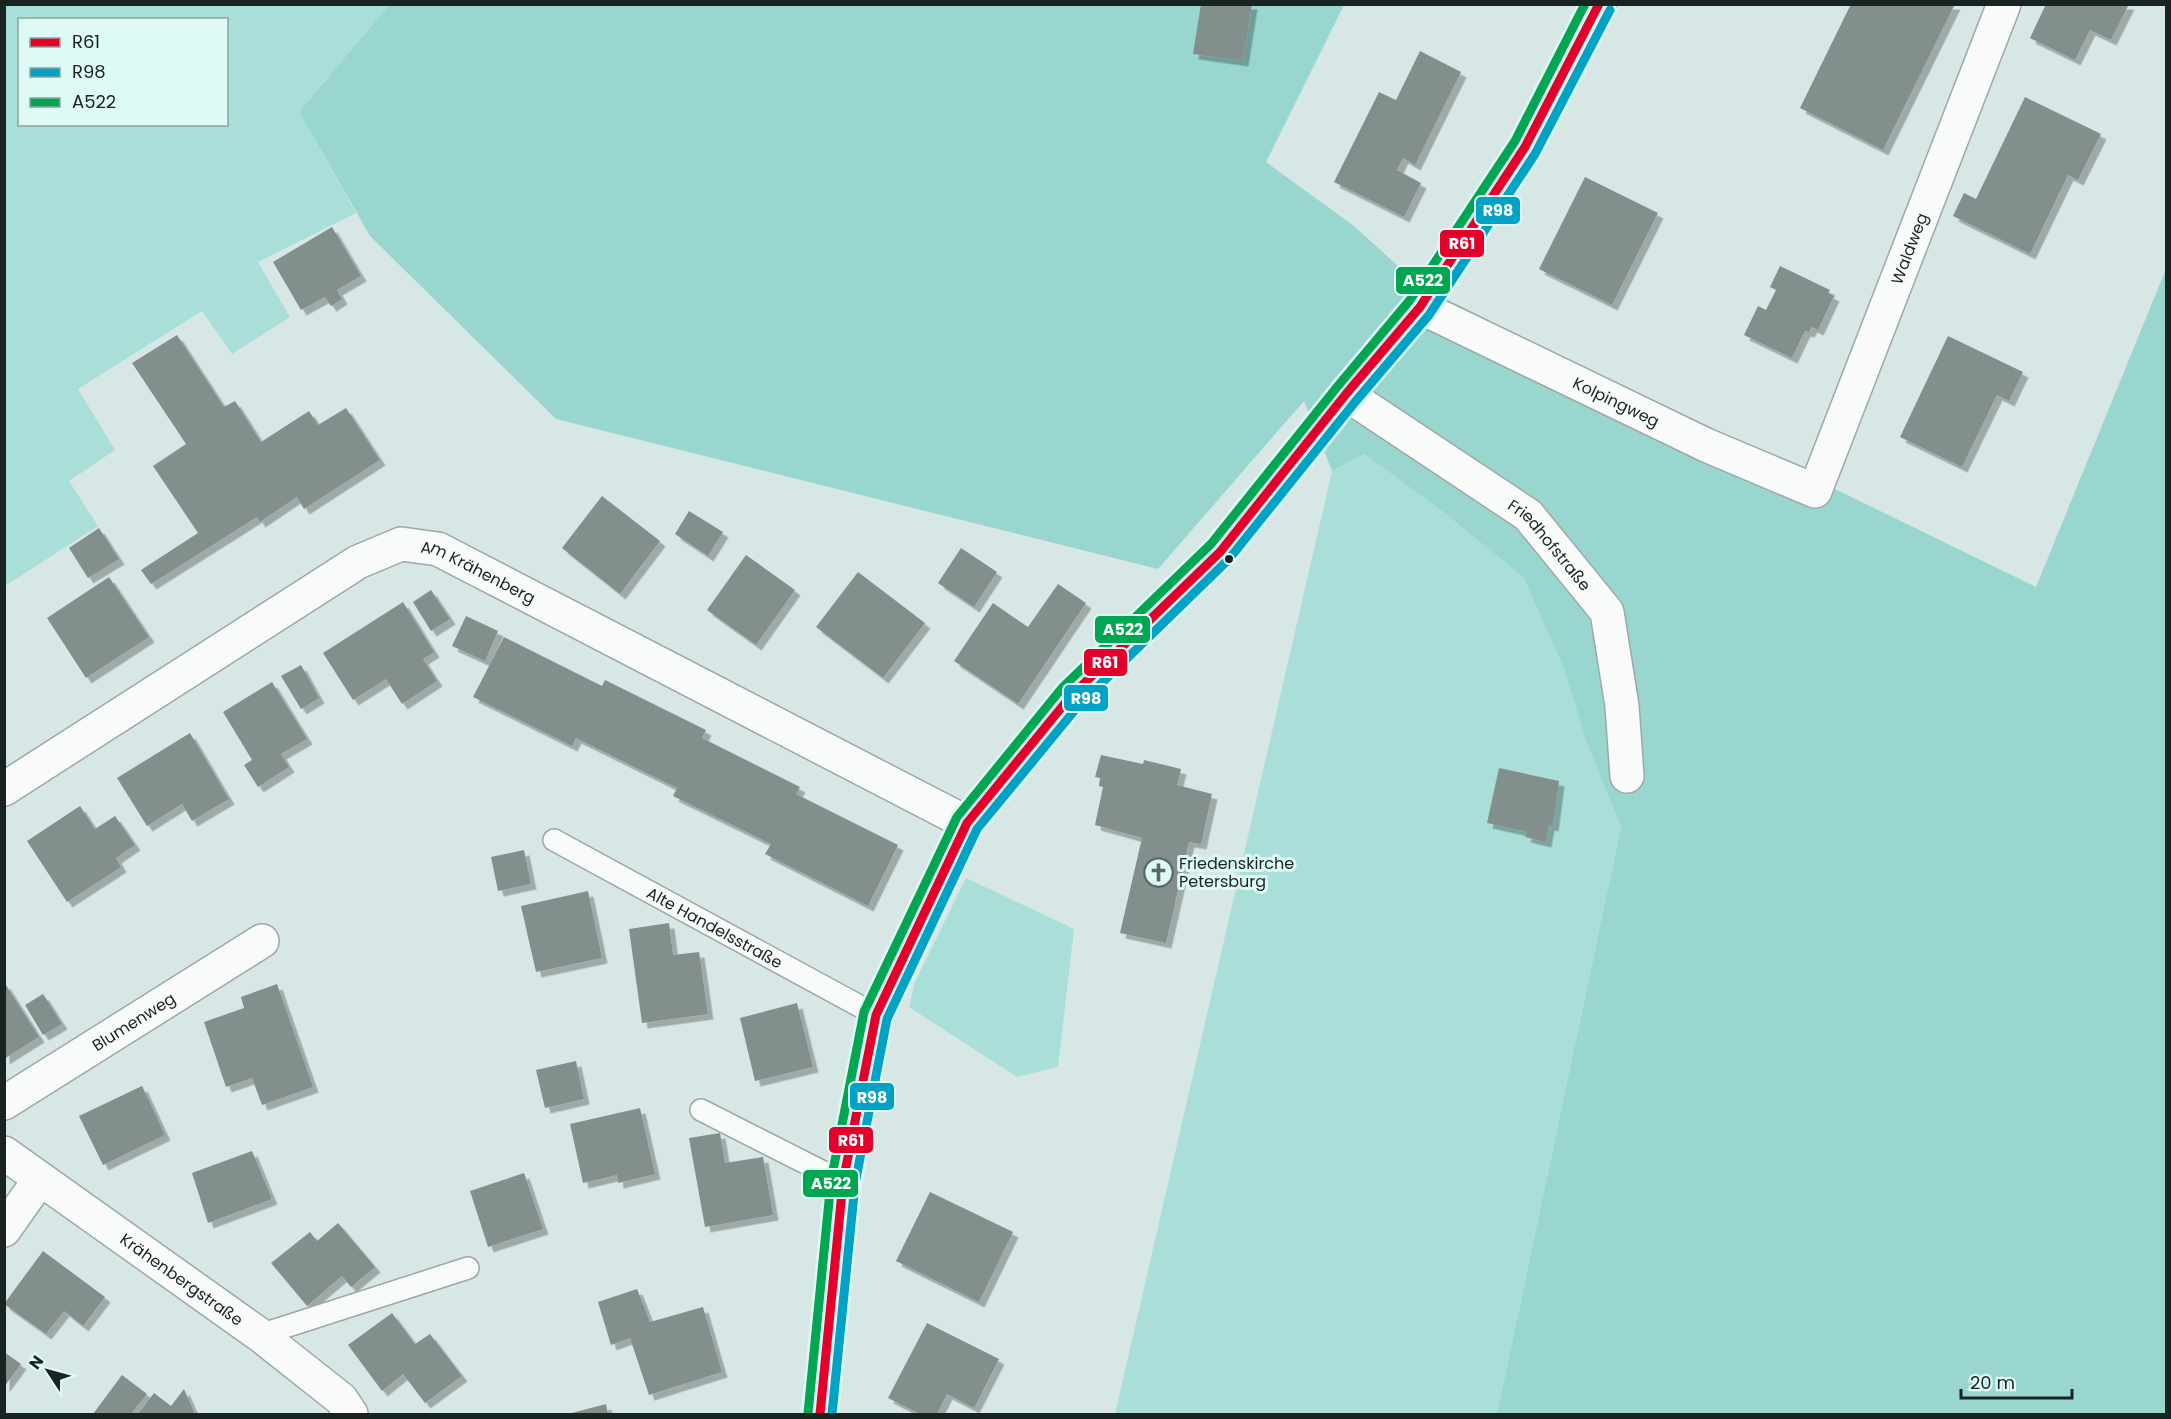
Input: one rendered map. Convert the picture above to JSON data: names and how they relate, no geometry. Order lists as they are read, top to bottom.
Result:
{
  "streets": {
    "street": [
      "Waldweg",
      "Kolpingweg",
      "Friedhofstraße",
      "Am Krähenberg",
      "Blumenweg",
      "Krähenbergstraße"
    ],
    "lane": ["Alte Handelsstraße"]
  },
  "crossings": [
    ["Waldweg", "Kolpingweg"]
  ],
  "places": {
    "church": ["Friedenskirche Petersburg"]
  },
  "lines": ["transit line R61", "transit line A522", "transit line R98"],
  "legend": ["R61", "R98", "A522"],
  "scale_bar": "20 m",
  "north": "top left"
}
